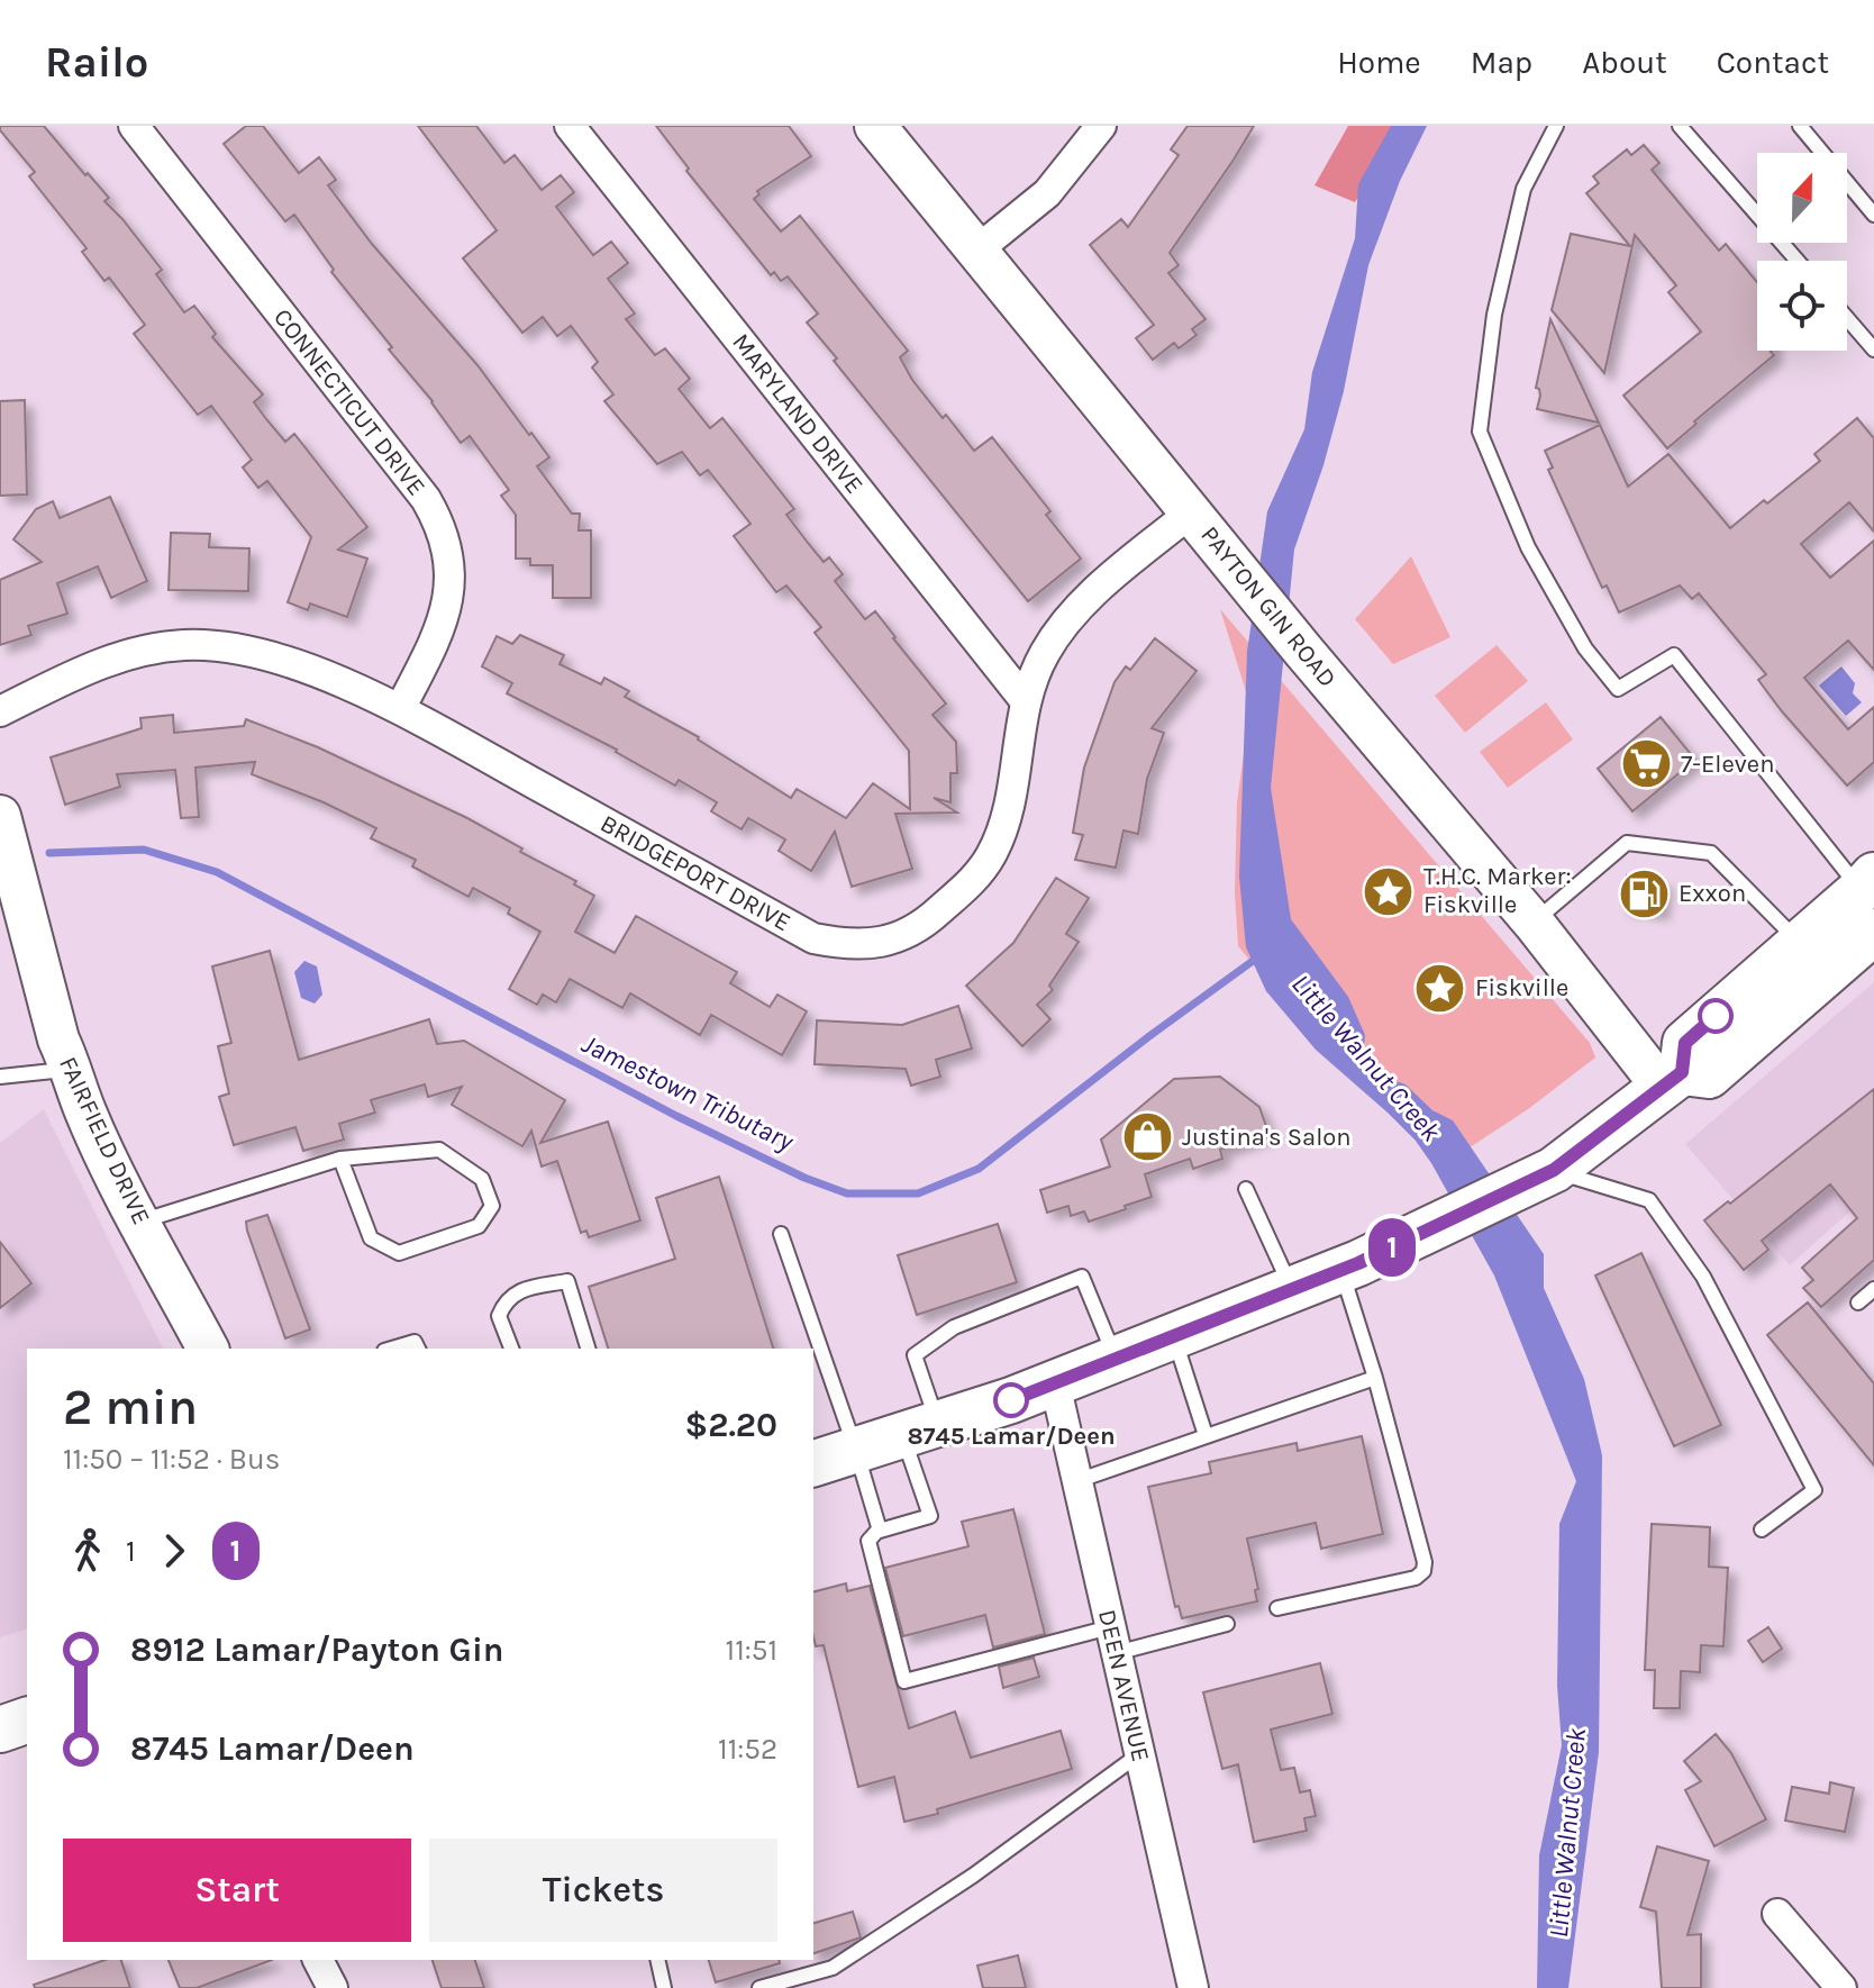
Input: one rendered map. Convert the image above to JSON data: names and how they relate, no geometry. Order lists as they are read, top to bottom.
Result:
{
  "streets": {
    "street": [
      "CONNECTICUT DRIVE",
      "MARYLAND DRIVE",
      "PAYTON GIN ROAD",
      "BRIDGEPORT DRIVE",
      "FAIRFIELD DRIVE",
      "DEEN AVENUE"
    ]
  },
  "crossings": [
    ["CONNECTICUT DRIVE", "BRIDGEPORT DRIVE"],
    ["MARYLAND DRIVE", "BRIDGEPORT DRIVE"],
    ["PAYTON GIN ROAD", "BRIDGEPORT DRIVE"]
  ],
  "water": ["Little Walnut Creek", "Jamestown Tributary"],
  "places": {
    "supermarket": ["7-Eleven"],
    "place": ["T.H.C. Marker: Fiskville", "Fiskville"],
    "fuel station": ["Exxon"],
    "shop": ["Justina's Salon"],
    "other": ["8745 Lamar/Deen"]
  },
  "lines": ["bus line 1"],
  "north": "top",
  "page": {
    "header": "Railo",
    "nav": [
      "Home",
      "Map",
      "About",
      "Contact"
    ],
    "on_map": "1",
    "heading": ["2 min", "11:50 – 11:52 · Bus", "$2.20"],
    "legs": ["1", "1"],
    "list": [
      {
        "name": "8912 Lamar/Payton Gin",
        "value": "11:51"
      },
      {
        "name": "8745 Lamar/Deen",
        "value": "11:52"
      }
    ],
    "buttons": ["Start", "Tickets"]
  }
}
